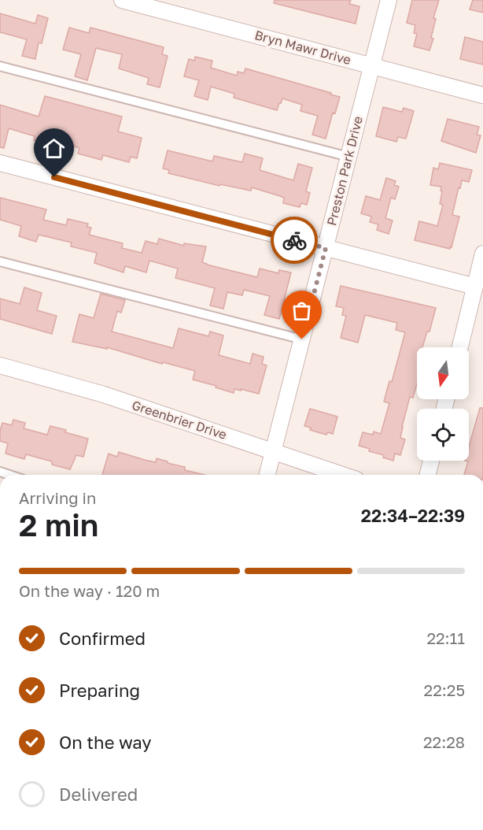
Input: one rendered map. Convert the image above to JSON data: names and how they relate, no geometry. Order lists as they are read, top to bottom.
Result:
{
  "streets": {
    "street": ["Bryn Mawr Drive", "Preston Park Drive", "Greenbrier Drive"]
  },
  "crossings": [
    ["Bryn Mawr Drive", "Preston Park Drive"],
    ["Preston Park Drive", "Greenbrier Drive"]
  ],
  "north": "bottom",
  "page": {
    "heading": ["2 min", "Arriving in", "22:34–22:39"],
    "bar": "On the way · 120 m",
    "list": [
      ["Confirmed", "22:11"],
      ["Preparing", "22:25"],
      ["On the way", "22:28"],
      "Delivered"
    ]
  }
}
